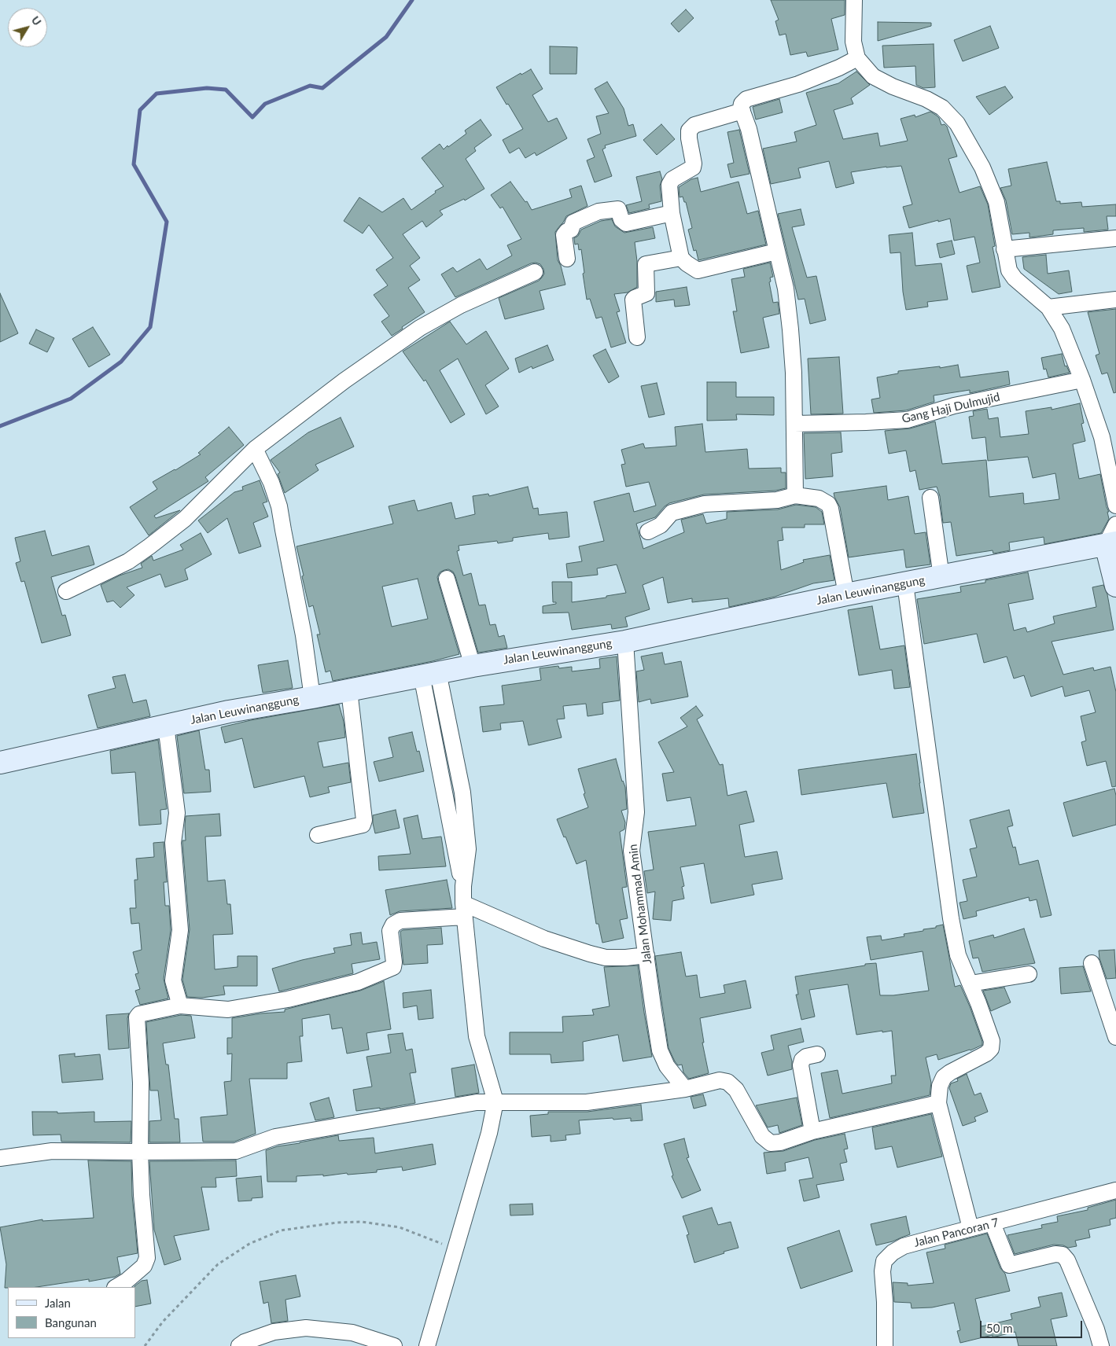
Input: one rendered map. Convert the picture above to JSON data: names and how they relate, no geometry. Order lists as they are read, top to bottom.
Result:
{
  "streets": {
    "main road": ["Jalan Leuwinanggung"],
    "street": ["Gang Haji Dulmujid", "Jalan Mohammad Amin", "Jalan Pancoran 7"]
  },
  "crossings": [
    ["Jalan Leuwinanggung", "Jalan Mohammad Amin"]
  ],
  "legend": ["Jalan", "Bangunan"],
  "scale_bar": "50 m",
  "north": "top right"
}
